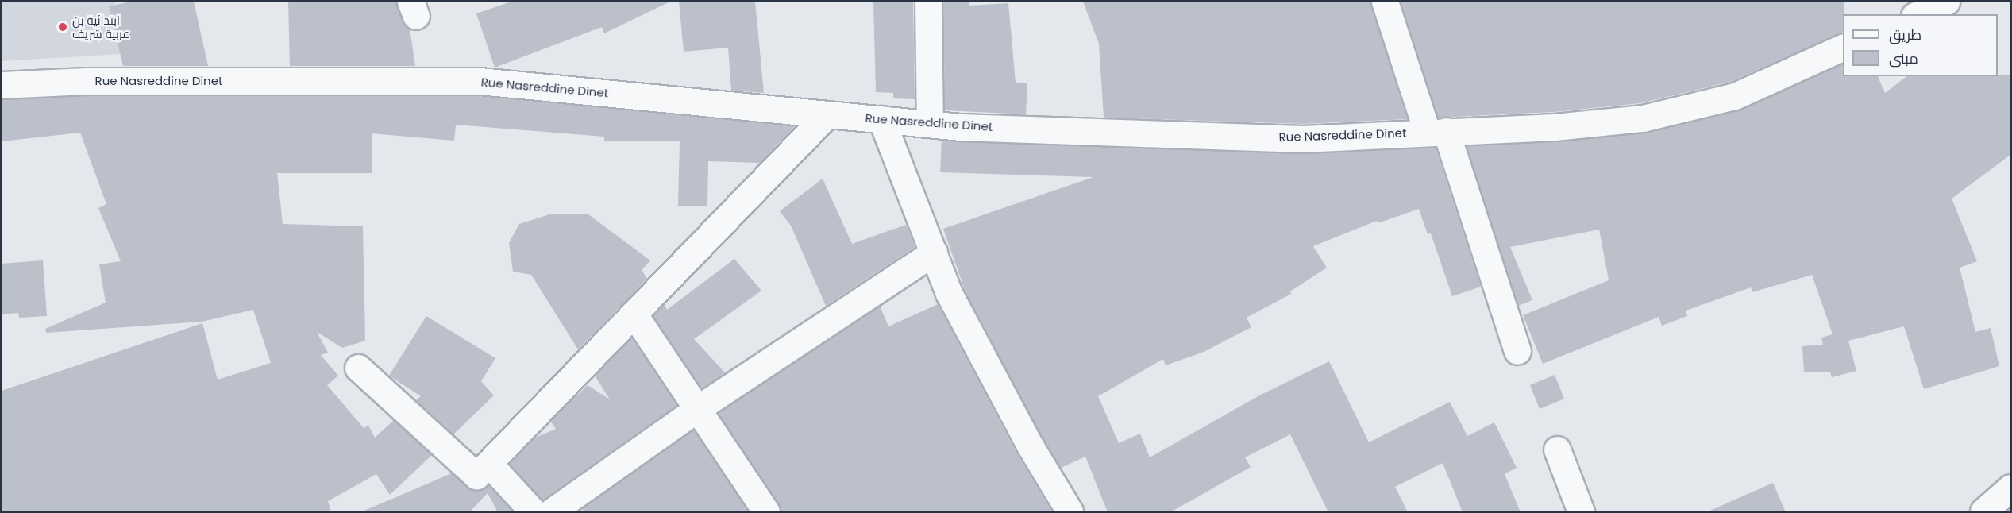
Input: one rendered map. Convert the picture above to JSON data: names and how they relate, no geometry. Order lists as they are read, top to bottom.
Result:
{
  "streets": {
    "street": ["Rue Nasreddine Dinet"]
  },
  "places": ["ابتدائية بن عربية شريف"],
  "legend": ["طريق", "مبنى"]
}
